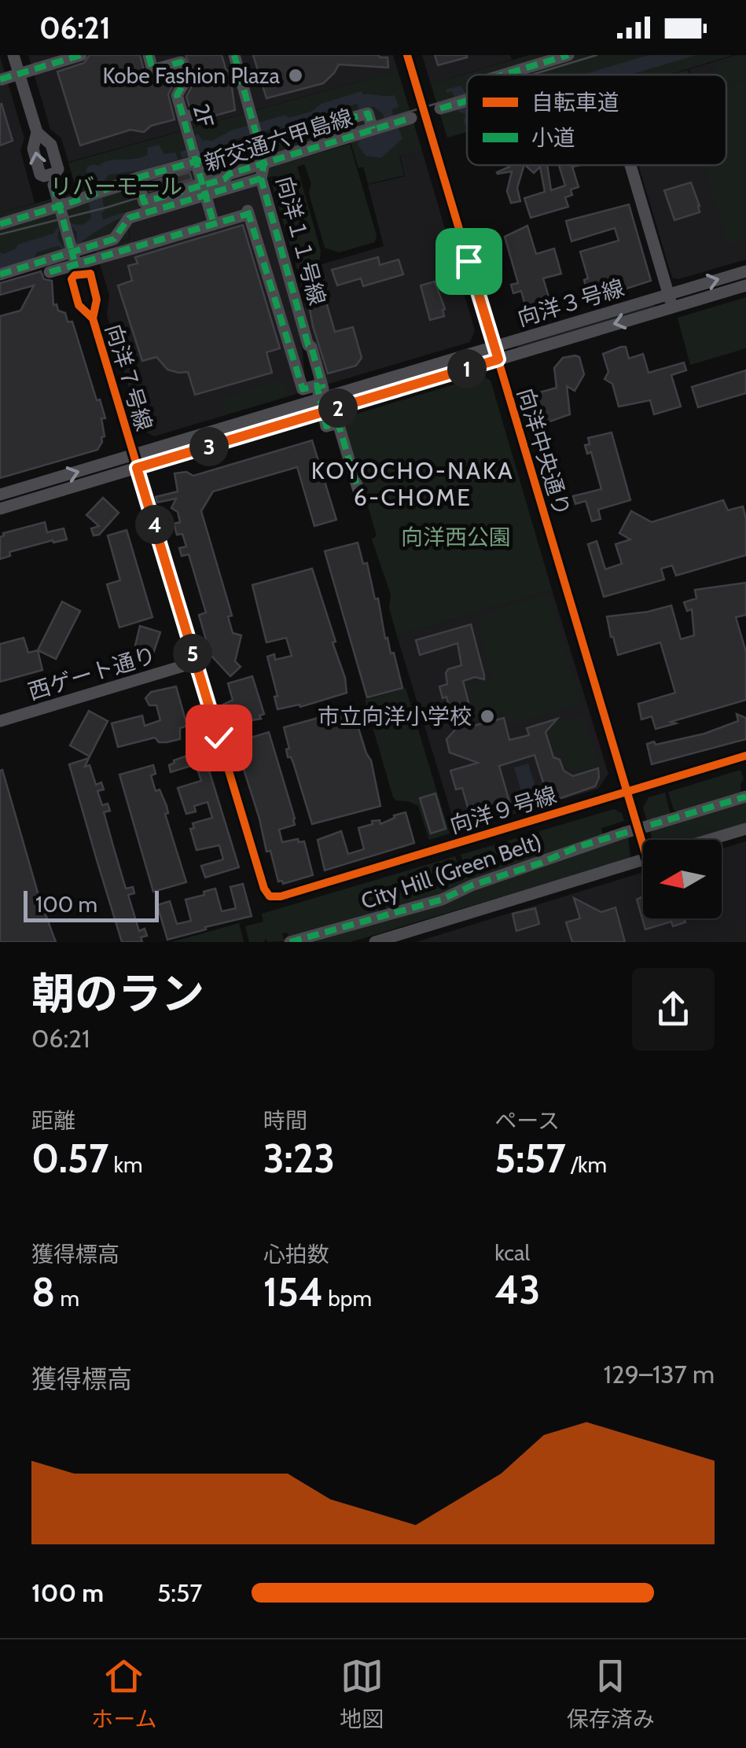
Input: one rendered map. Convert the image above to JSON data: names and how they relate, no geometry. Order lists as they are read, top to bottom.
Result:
{
  "streets": {
    "street": [
      "2F",
      "新交通六甲島線",
      "向洋１１号線",
      "向洋３号線",
      "向洋７号線",
      "向洋中央通り",
      "西ゲート通り",
      "向洋９号線",
      "City Hill (Green Belt)"
    ]
  },
  "crossings": [
    ["新交通六甲島線", "向洋１１号線"],
    ["向洋３号線", "向洋７号線"],
    ["向洋３号線", "向洋中央通り"],
    ["向洋７号線", "西ゲート通り"],
    ["向洋７号線", "向洋９号線"],
    ["向洋中央通り", "向洋９号線"]
  ],
  "districts": ["KOYOCHO-NAKA 6-CHOME"],
  "parks": ["リバーモール", "向洋西公園"],
  "places": ["Kobe Fashion Plaza", "市立向洋小学校"],
  "legend": ["自転車道", "小道"],
  "scale_bar": "100 m",
  "north": "left",
  "page": {
    "status": "06:21",
    "pins": [
      "1",
      "2",
      "3",
      "4",
      "5"
    ],
    "scale": "100 m",
    "heading": ["朝のラン", "06:21"],
    "stats": [
      ["距離", "0.57 km"],
      ["時間", "3:23"],
      ["ペース", "5:57 /km"],
      ["獲得標高", "8 m"],
      ["心拍数", "154 bpm"],
      ["kcal", "43"]
    ],
    "chart": ["獲得標高", "129–137 m"],
    "list": [
      {
        "name": "100 m",
        "note": "5:57"
      }
    ],
    "tabs": ["ホーム", "地図", "保存済み"]
  }
}
